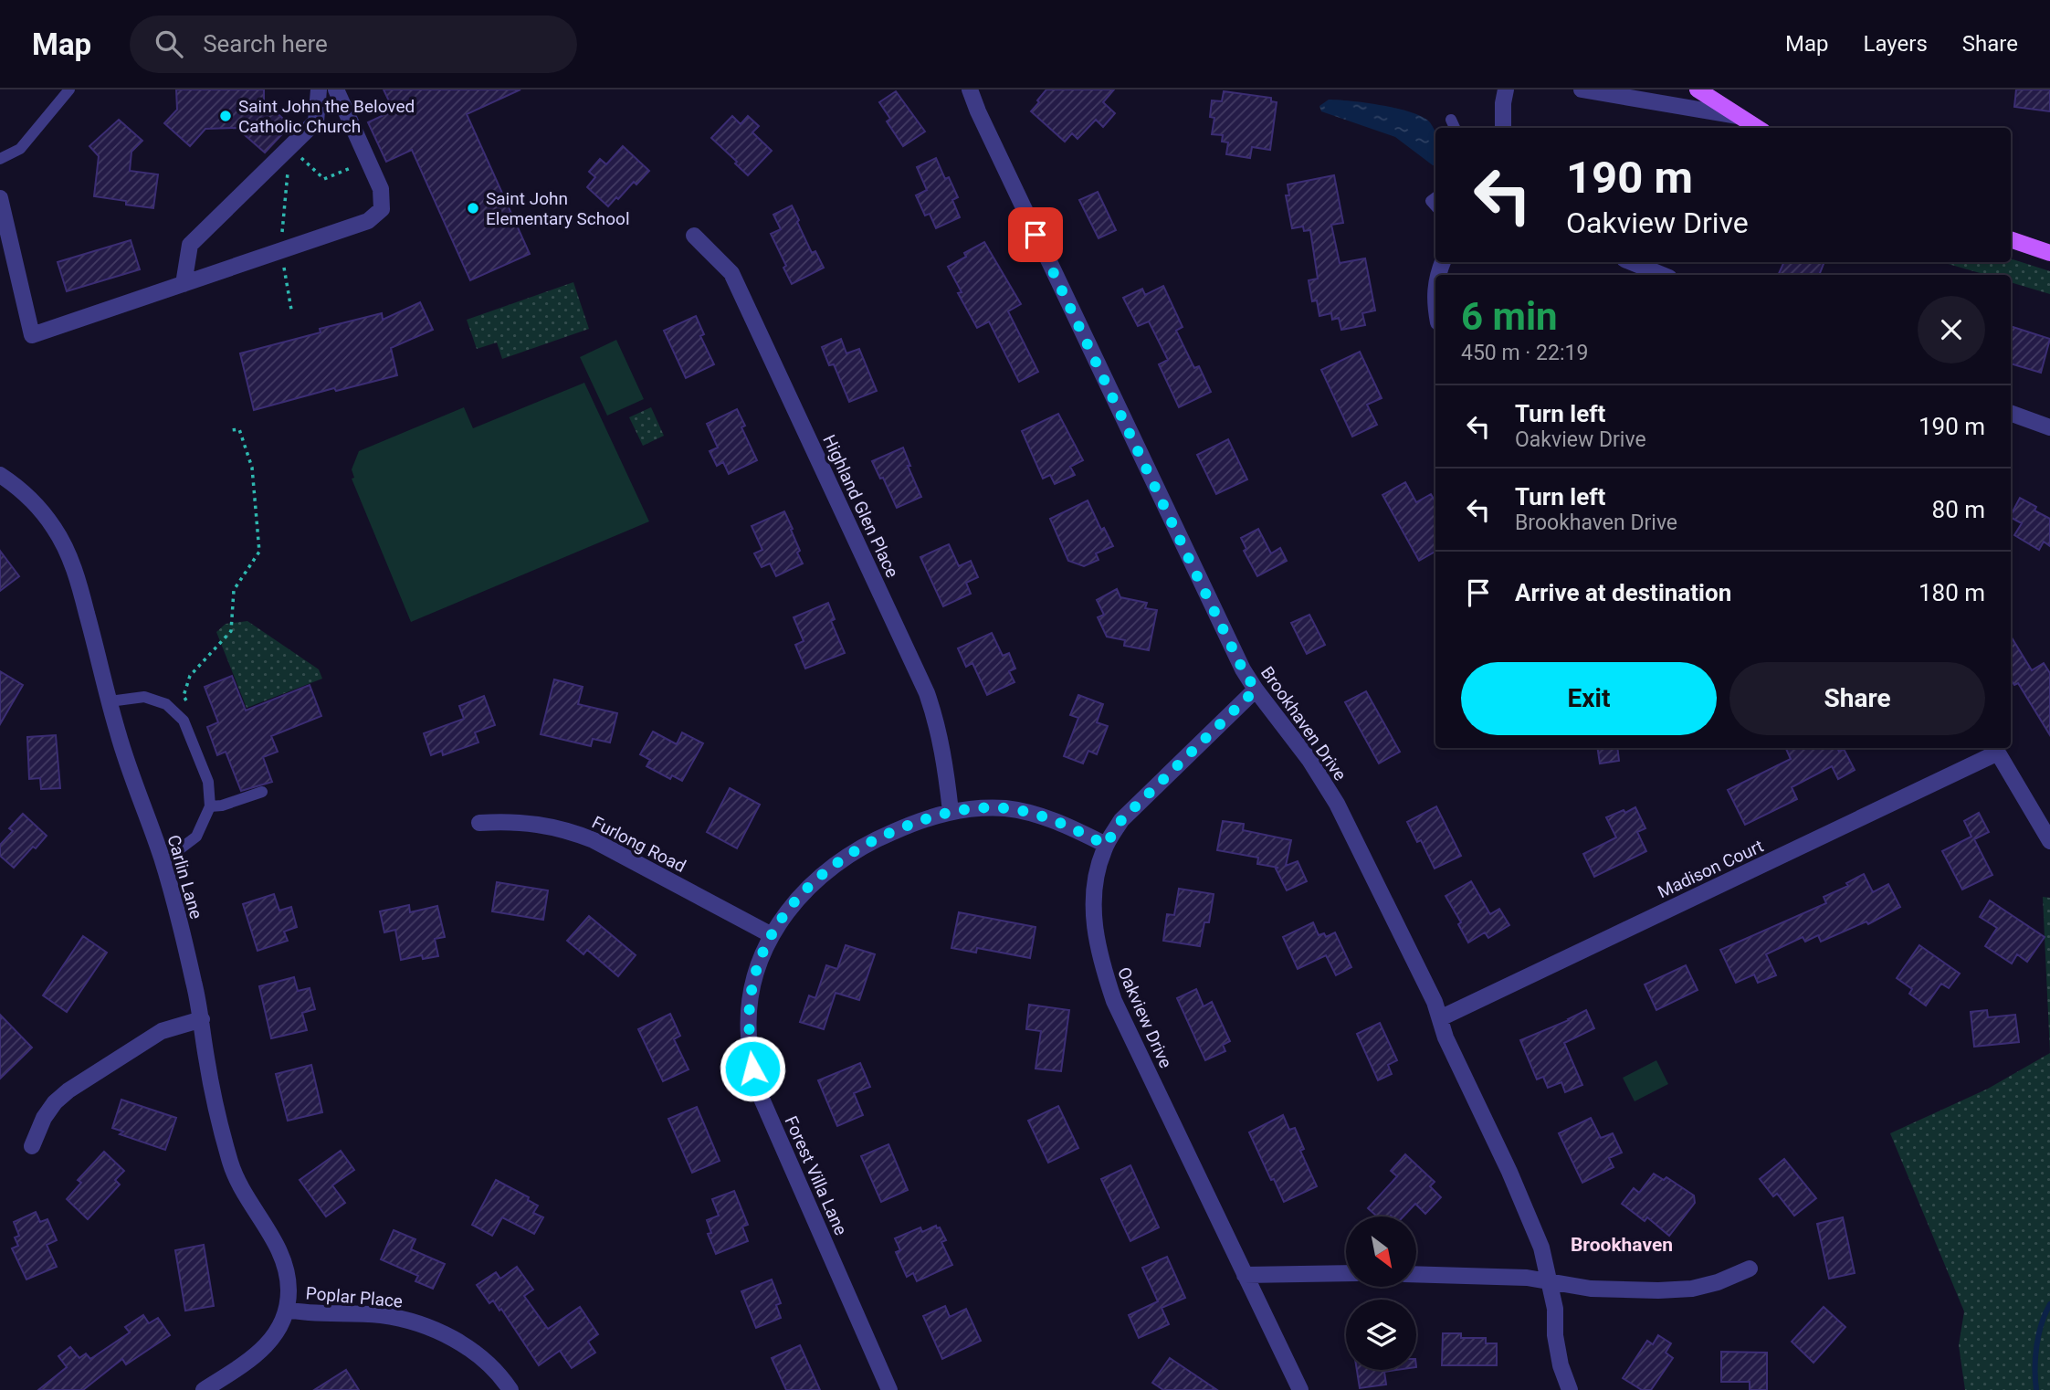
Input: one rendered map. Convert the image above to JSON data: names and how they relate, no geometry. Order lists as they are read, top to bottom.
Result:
{
  "streets": {
    "street": [
      "Highland Glen Place",
      "Brookhaven Drive",
      "Furlong Road",
      "Madison Court",
      "Carlin Lane",
      "Oakview Drive",
      "Forest Villa Lane",
      "Poplar Place"
    ]
  },
  "crossings": [
    ["Highland Glen Place", "Forest Villa Lane"],
    ["Brookhaven Drive", "Madison Court"],
    ["Brookhaven Drive", "Oakview Drive"],
    ["Furlong Road", "Forest Villa Lane"],
    ["Carlin Lane", "Poplar Place"],
    ["Oakview Drive", "Forest Villa Lane"]
  ],
  "districts": ["Brookhaven"],
  "places": ["Saint John the Beloved Catholic Church", "Saint John Elementary School"],
  "north": "bottom right",
  "page": {
    "header": "Map",
    "search": "Search here",
    "nav": ["Map", "Layers", "Share"],
    "turn": ["190 m", "Oakview Drive"],
    "heading": ["6 min", "450 m · 22:19"],
    "list": [
      {
        "name": "Turn left",
        "note": "Oakview Drive",
        "value": "190 m"
      },
      {
        "name": "Turn left",
        "note": "Brookhaven Drive",
        "value": "80 m"
      },
      {
        "name": "Arrive at destination",
        "value": "180 m"
      }
    ],
    "buttons": ["Exit", "Share"]
  }
}
